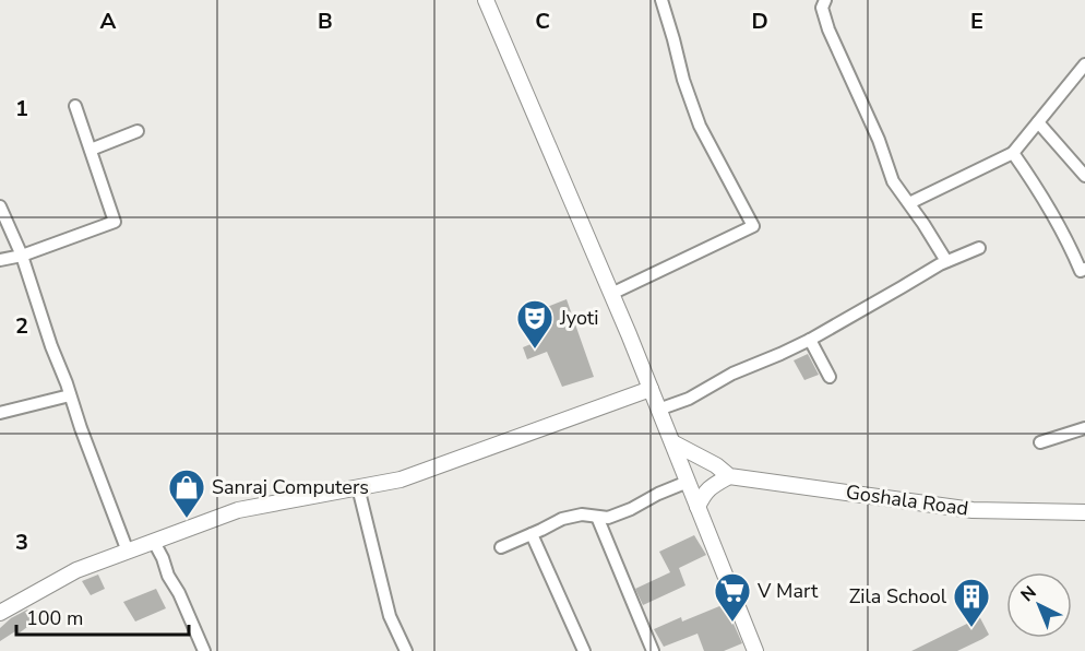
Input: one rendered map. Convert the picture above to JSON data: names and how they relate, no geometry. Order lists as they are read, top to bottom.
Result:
{
  "streets": {
    "main road": ["Goshala Road"]
  },
  "places": {
    "theatre": ["Jyoti"],
    "shop": ["Sanraj Computers"],
    "supermarket": ["V Mart"],
    "building": ["Zila School"]
  },
  "scale_bar": "100 m",
  "north": "top left",
  "grid": {
    "columns": [
      "A",
      "B",
      "C",
      "D",
      "E"
    ],
    "rows": ["1", "2", "3"]
  }
}
